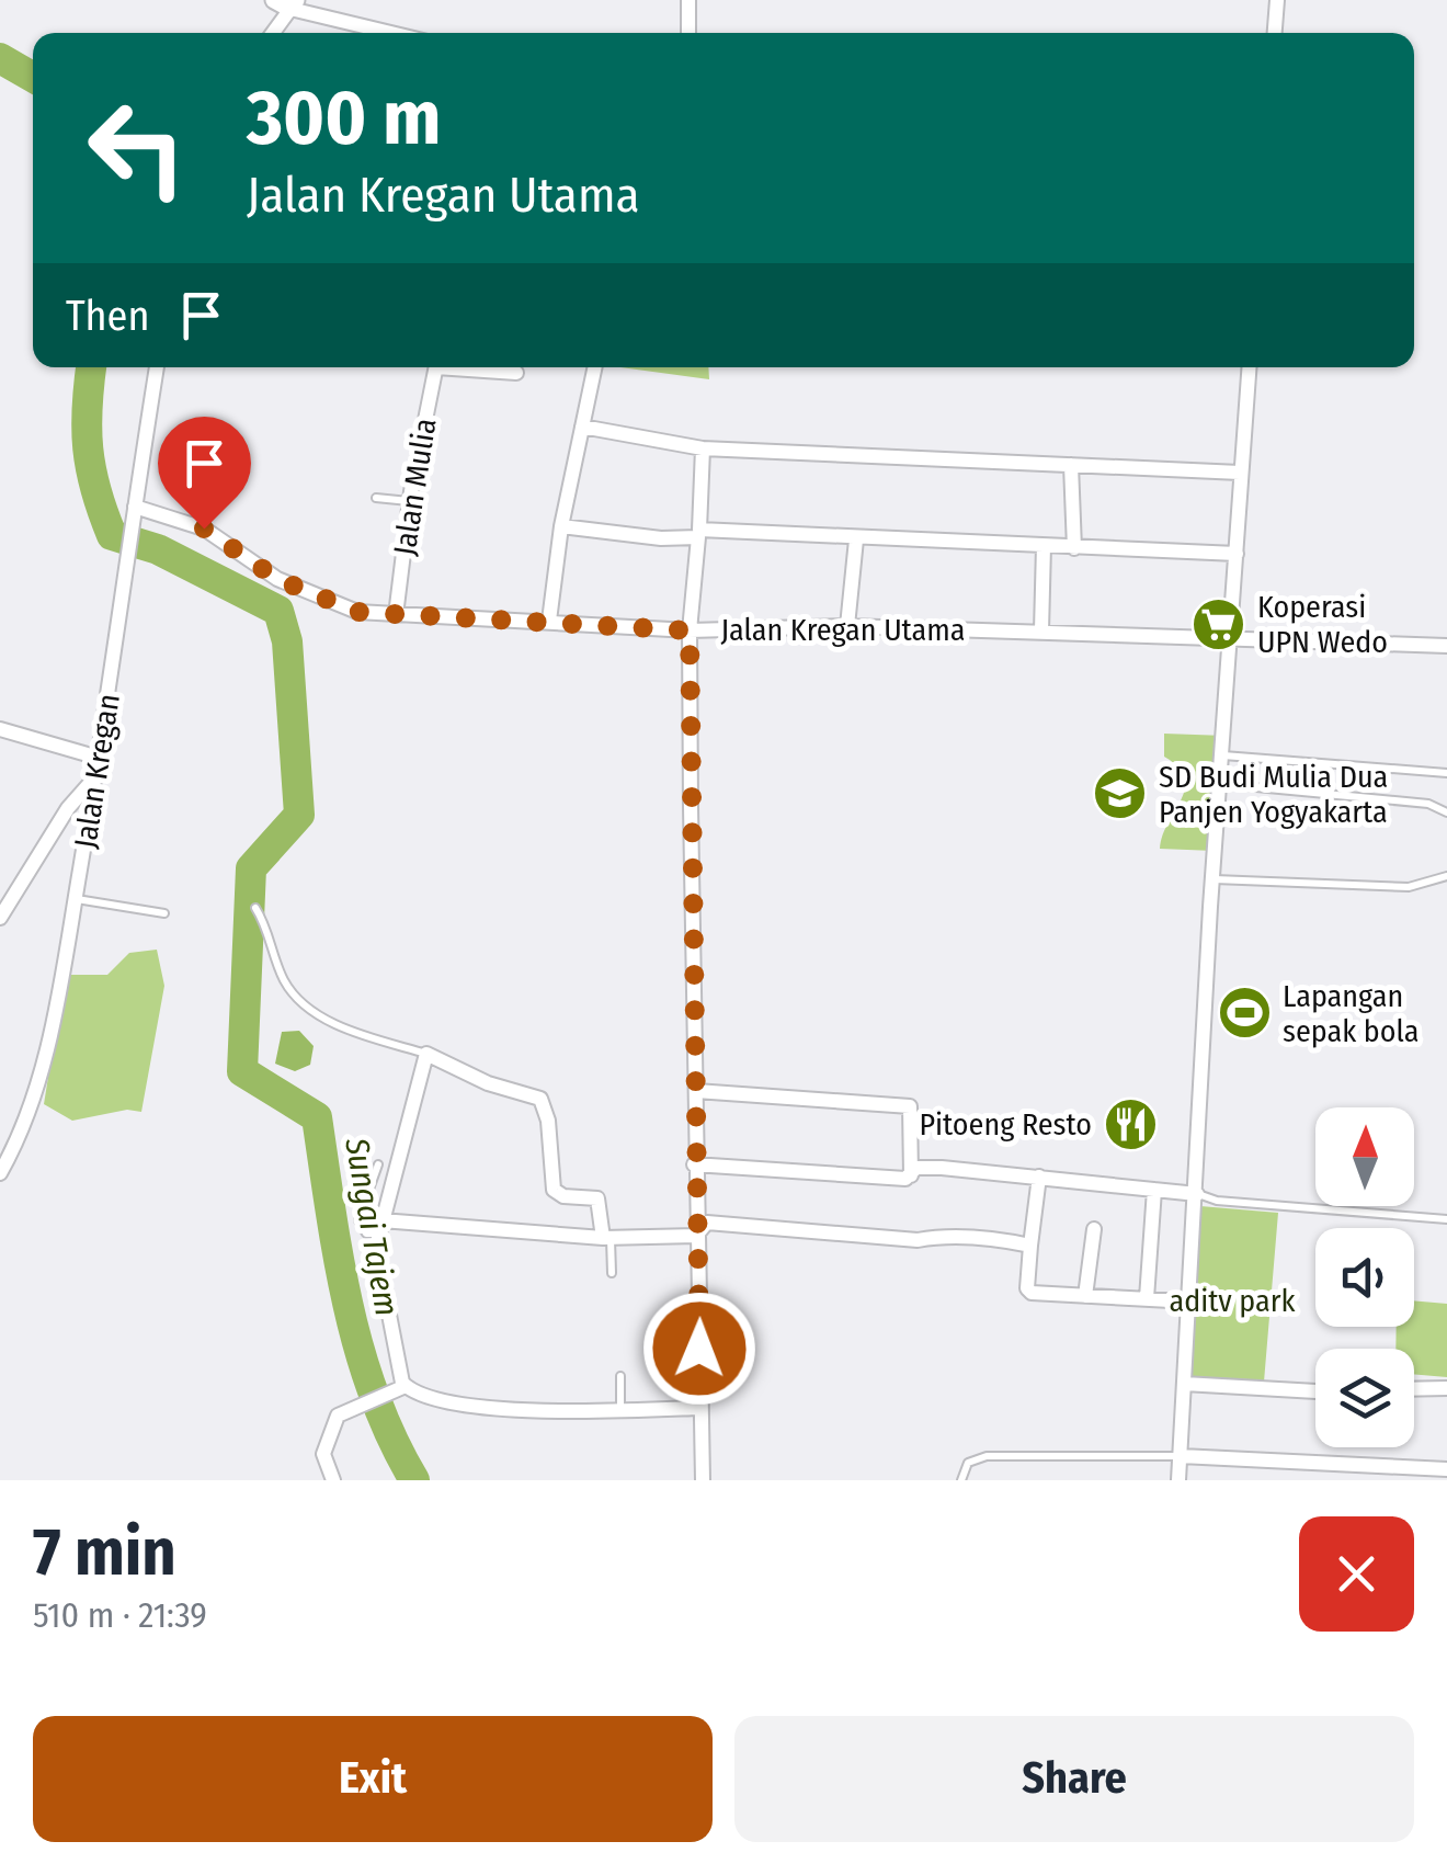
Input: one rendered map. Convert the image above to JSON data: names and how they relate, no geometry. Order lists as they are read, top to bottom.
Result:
{
  "streets": {
    "street": ["Jalan Mulia", "Jalan Kregan Utama", "Jalan Kregan"]
  },
  "crossings": [
    ["Jalan Mulia", "Jalan Kregan Utama"],
    ["Jalan Kregan Utama", "Jalan Kregan"]
  ],
  "water": ["Sungai Tajem"],
  "parks": ["aditv park"],
  "places": {
    "supermarket": ["Koperasi UPN Wedo"],
    "school or university": ["SD Budi Mulia Dua Panjen Yogyakarta"],
    "sports": ["Lapangan sepak bola"],
    "restaurant": ["Pitoeng Resto"]
  },
  "north": "top",
  "page": {
    "turn": ["300 m", "Jalan Kregan Utama"],
    "then": "Then",
    "heading": ["7 min", "510 m · 21:39"],
    "buttons": ["Exit", "Share"]
  }
}
